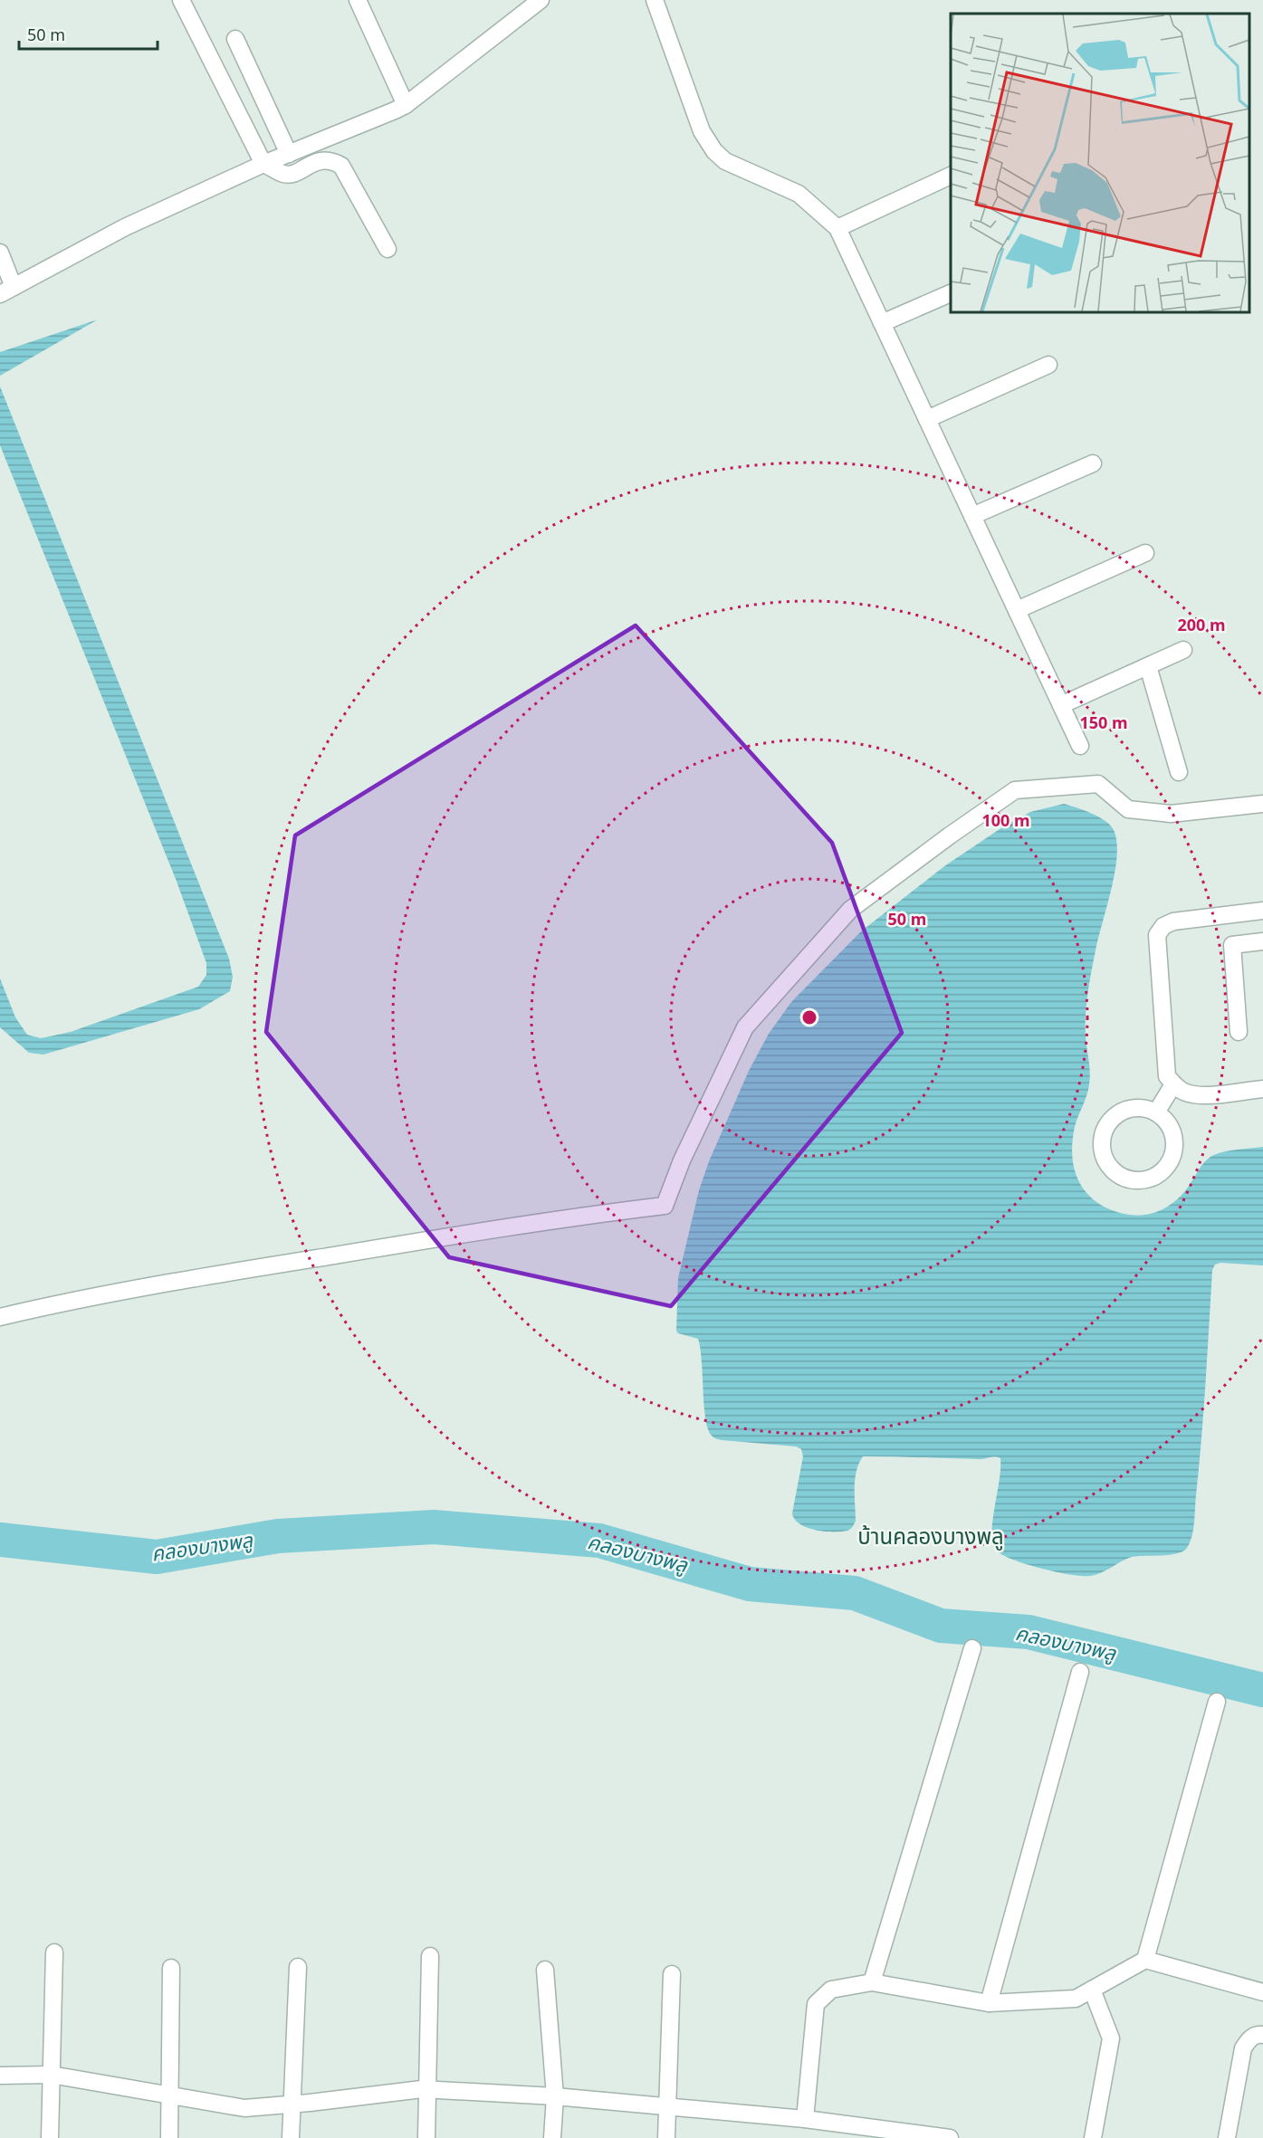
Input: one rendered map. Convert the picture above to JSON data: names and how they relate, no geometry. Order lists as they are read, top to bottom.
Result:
{
  "districts": ["บ้านคลองบางพลู"],
  "water": ["คลองบางพลู"],
  "scale_bar": "50 m",
  "rings": [
    "200 m",
    "150 m",
    "100 m",
    "50 m"
  ]
}
